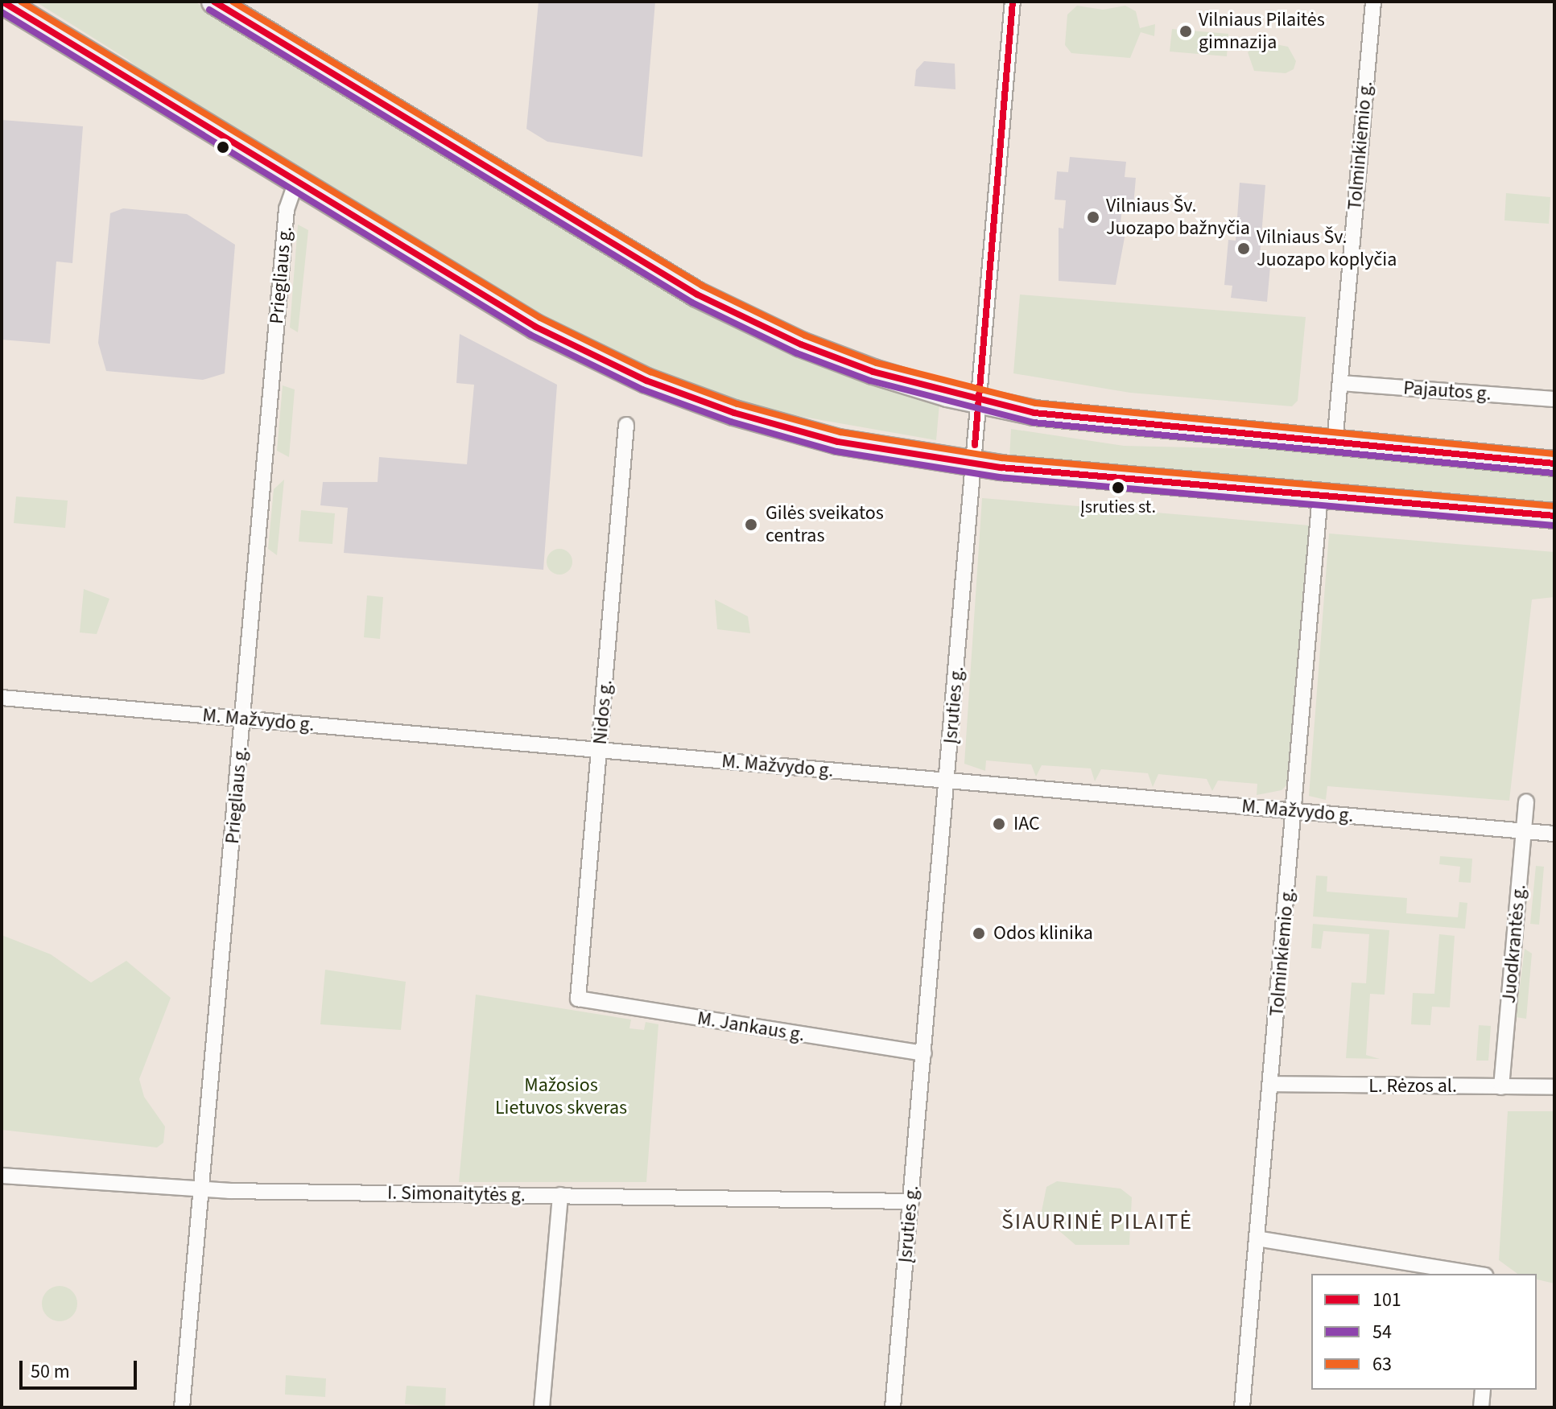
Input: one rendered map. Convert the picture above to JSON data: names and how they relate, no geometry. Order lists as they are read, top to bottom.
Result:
{
  "streets": {
    "street": [
      "Tolminkiemio g.",
      "Priegliaus g.",
      "Pajautos g.",
      "Įsruties g.",
      "Nidos g.",
      "M. Mažvydo g.",
      "Juodkrantės g.",
      "M. Jankaus g.",
      "L. Rėzos al.",
      "I. Simonaitytės g."
    ]
  },
  "crossings": [
    ["Tolminkiemio g.", "Pajautos g."],
    ["Tolminkiemio g.", "M. Mažvydo g."],
    ["Tolminkiemio g.", "L. Rėzos al."],
    ["Priegliaus g.", "M. Mažvydo g."],
    ["Priegliaus g.", "I. Simonaitytės g."],
    ["Įsruties g.", "M. Mažvydo g."],
    ["Įsruties g.", "M. Jankaus g."],
    ["Įsruties g.", "I. Simonaitytės g."],
    ["Nidos g.", "M. Mažvydo g."],
    ["Nidos g.", "M. Jankaus g."],
    ["M. Mažvydo g.", "Juodkrantės g."],
    ["Juodkrantės g.", "L. Rėzos al."]
  ],
  "districts": ["ŠIAURINĖ PILAITĖ"],
  "parks": ["Mažosios Lietuvos skveras"],
  "places": [
    "Vilniaus Pilaitės gimnazija",
    "Vilniaus Šv. Juozapo bažnyčia",
    "Vilniaus Šv. Juozapo koplyčia",
    "Įsruties st.",
    "Gilės sveikatos centras",
    "IAC",
    "Odos klinika"
  ],
  "lines": ["transit line 101", "transit line 63", "transit line 54"],
  "legend": ["101", "54", "63"],
  "scale_bar": "50 m"
}
